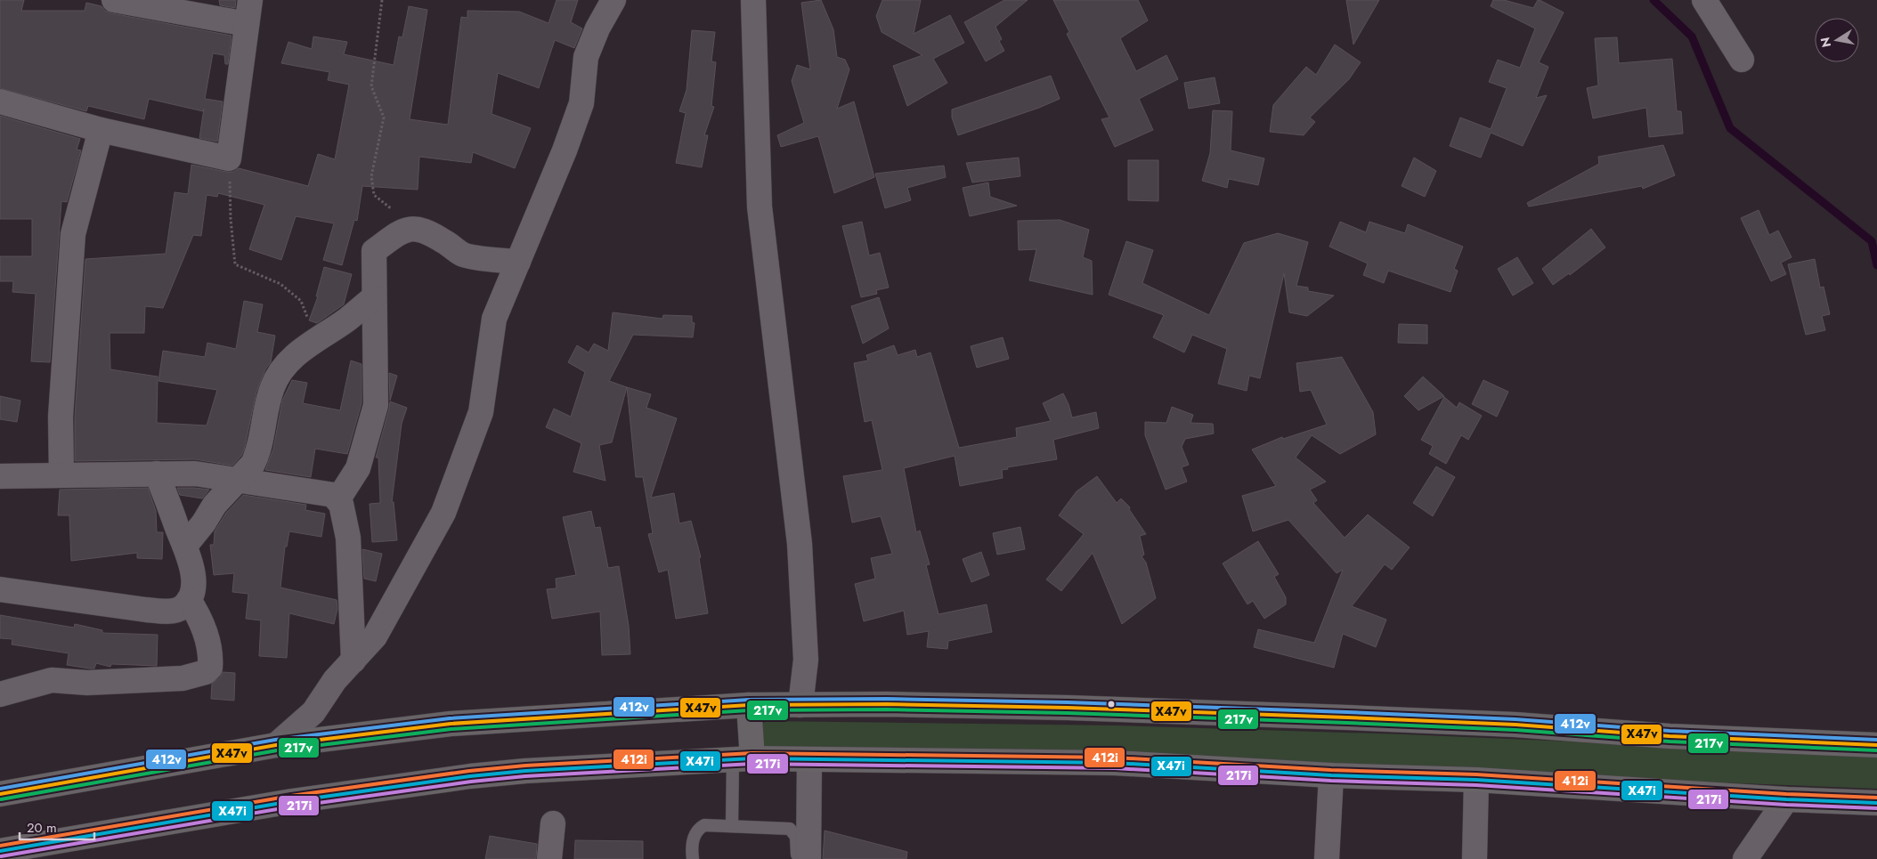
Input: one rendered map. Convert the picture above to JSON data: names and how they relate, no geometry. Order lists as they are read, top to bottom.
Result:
{
  "lines": [
    "transit line 412v",
    "transit line X47v",
    "transit line 217v",
    "transit line 412i",
    "transit line X47i",
    "transit line 217i"
  ],
  "scale_bar": "20 m",
  "north": "left"
}
